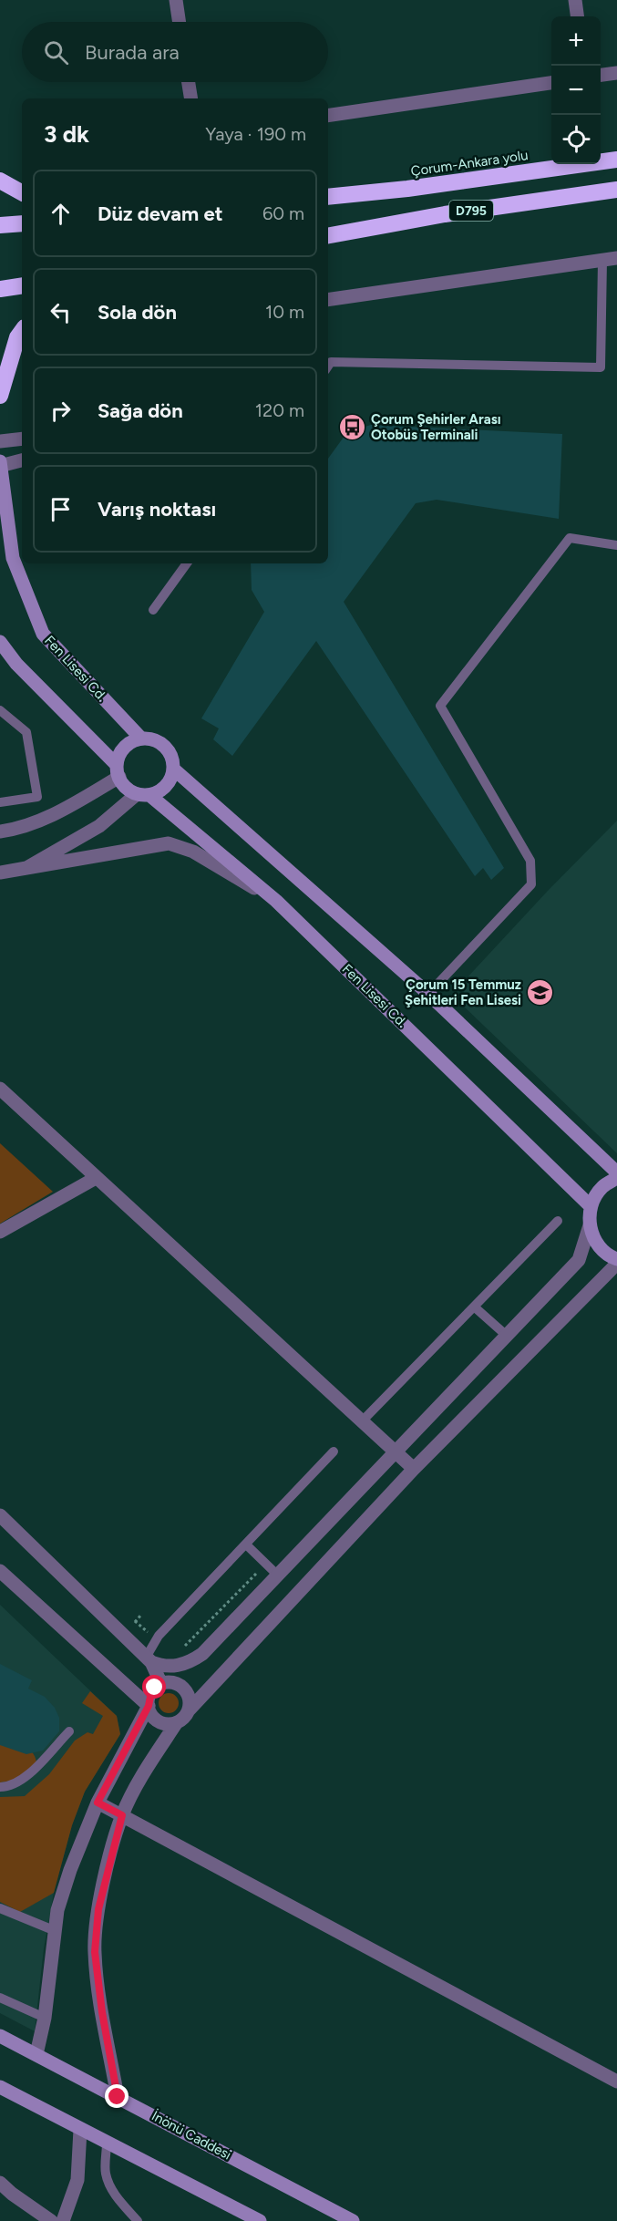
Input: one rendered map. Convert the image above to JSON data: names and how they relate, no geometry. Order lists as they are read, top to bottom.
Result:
{
  "streets": {
    "highway": ["Çorum-Ankara yolu", "D795"],
    "street": ["Fen Lisesi Cd.", "İnönü Caddesi"]
  },
  "places": {
    "bus stop": ["Çorum Şehirler Arası Otobüs Terminali"],
    "school or university": ["Çorum 15 Temmuz Şehitleri Fen Lisesi"]
  },
  "page": {
    "map_buttons": ["+", "−"],
    "search": "Burada ara",
    "heading": ["3 dk", "Yaya · 190 m"],
    "list": [
      ["Düz devam et", "60 m"],
      ["Sola dön", "10 m"],
      ["Sağa dön", "120 m"],
      "Varış noktası"
    ]
  }
}
